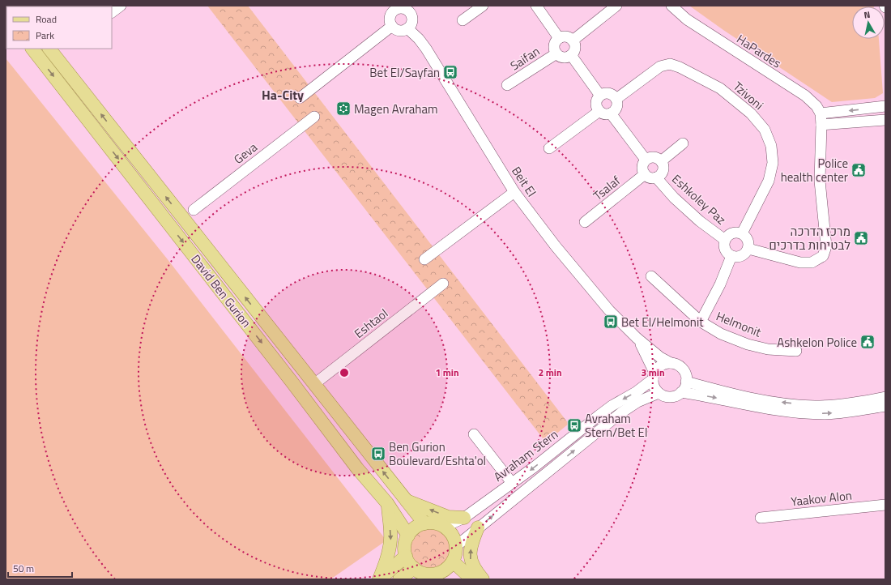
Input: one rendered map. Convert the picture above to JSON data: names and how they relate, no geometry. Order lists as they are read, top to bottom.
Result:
{
  "streets": {
    "main road": ["David Ben Gurion"],
    "street": [
      "HaPardes",
      "Saifan",
      "Tzivoni",
      "Geva",
      "Beit El",
      "Tsalaf",
      "Eshkoley Paz",
      "Eshtaol",
      "Helmonit",
      "Avraham Stern",
      "Yaakov Alon"
    ]
  },
  "crossings": [
    ["Tzivoni", "Eshkoley Paz"],
    ["Beit El", "Avraham Stern"],
    ["Tsalaf", "Eshkoley Paz"],
    ["David Ben Gurion", "Eshtaol"],
    ["David Ben Gurion", "Avraham Stern"]
  ],
  "districts": ["Ha-City"],
  "places": {
    "bus stop": [
      "Bet El/Sayfan",
      "Bet El/Helmonit",
      "Avraham Stern/Bet El",
      "Ben Gurion Boulevard/Eshta'ol"
    ],
    "synagogue": ["Magen Avraham"],
    "public building": ["Police health center", "מרכז הדרכה לבטיחות בדרכים", "Ashkelon Police"]
  },
  "legend": ["Road", "Park"],
  "scale_bar": "50 m",
  "north": "top",
  "rings": ["1 min", "2 min", "3 min"]
}
